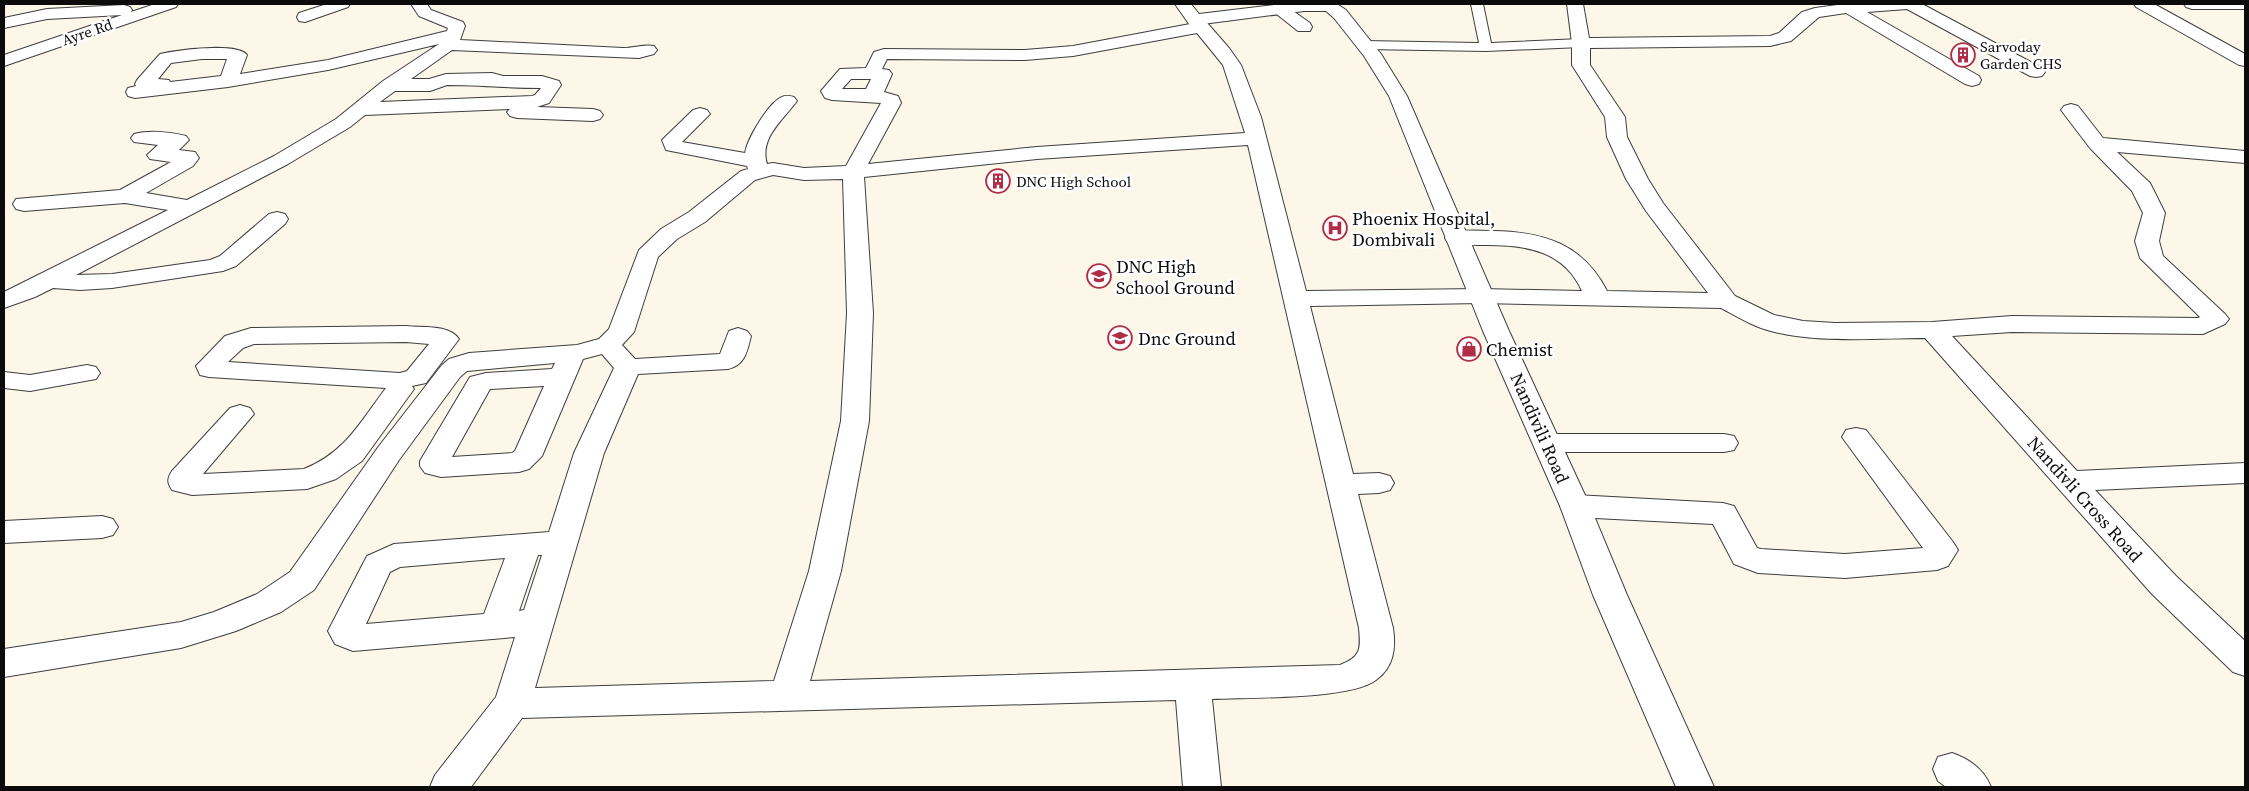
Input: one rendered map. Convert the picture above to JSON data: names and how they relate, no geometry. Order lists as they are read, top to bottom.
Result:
{
  "streets": {
    "street": ["Ayre Rd", "Nandivili Road", "Nandivli Cross Road"]
  },
  "places": {
    "building": ["Sarvoday Garden CHS", "DNC High School"],
    "hospital": ["Phoenix Hospital, Dombivali"],
    "school or university": ["DNC High School Ground", "Dnc Ground"],
    "shop": ["Chemist"]
  }
}
